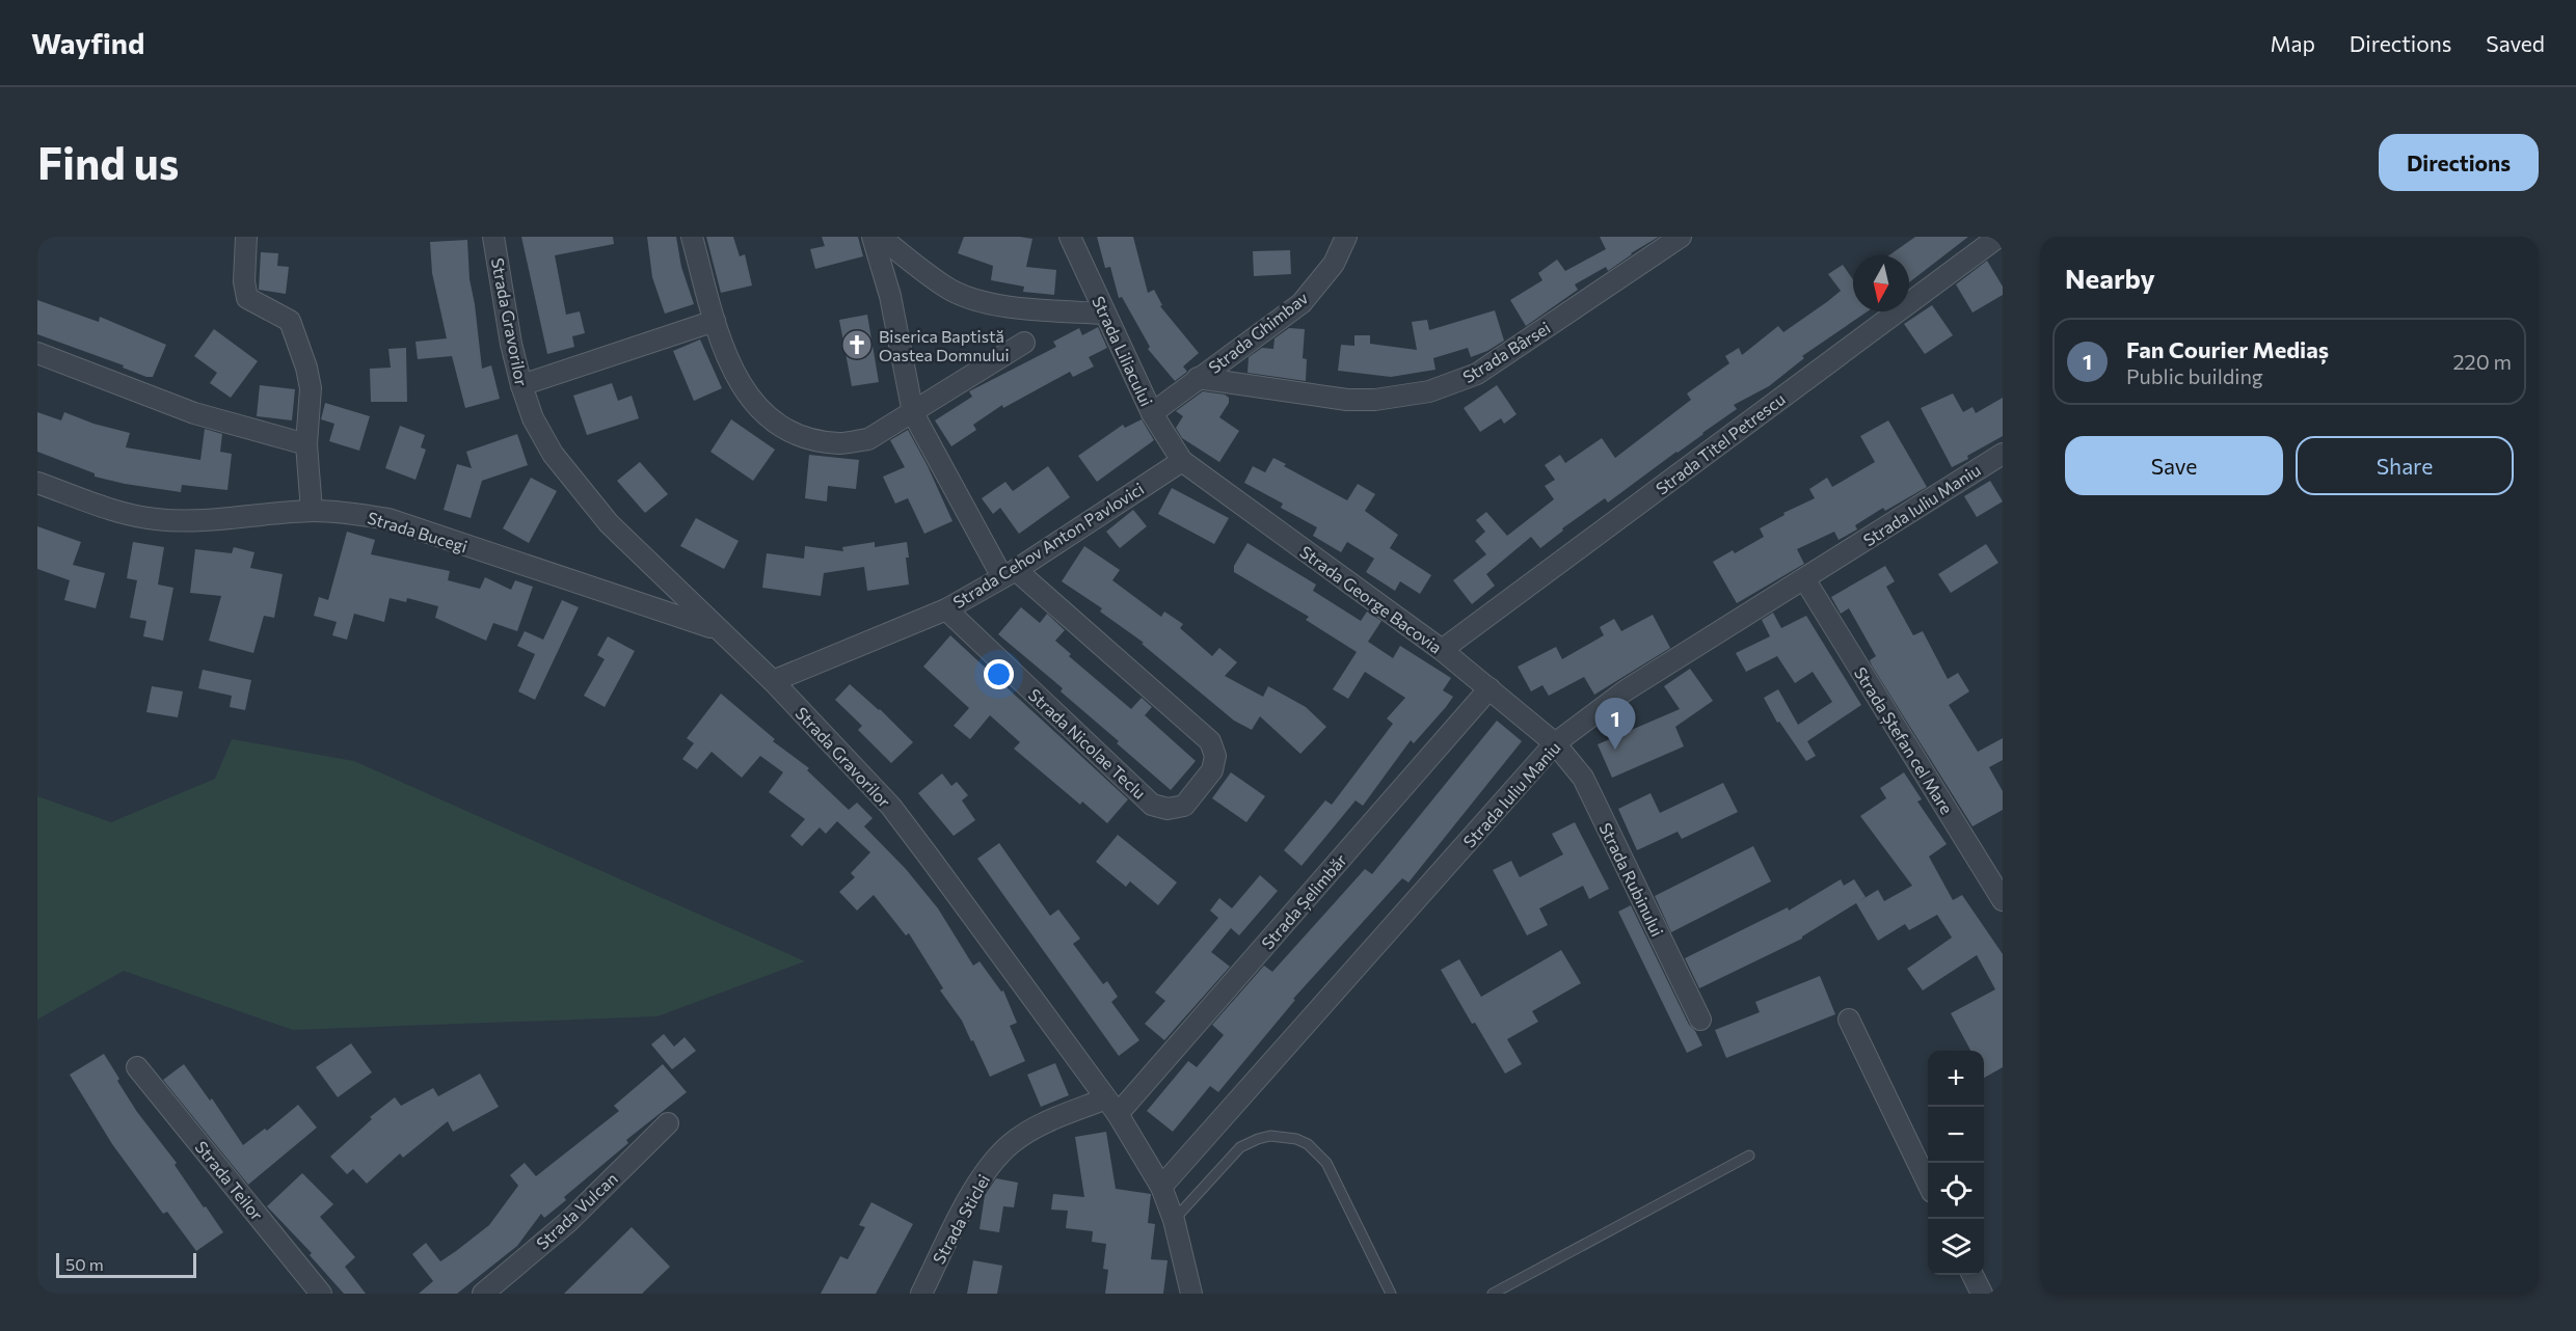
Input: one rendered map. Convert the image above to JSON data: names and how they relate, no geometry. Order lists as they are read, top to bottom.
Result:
{
  "streets": {
    "street": [
      "Strada Gravorilor",
      "Strada Ghimbav",
      "Strada Liliacului",
      "Strada Bârsei",
      "Strada Titel Petrescu",
      "Strada Iuliu Maniu",
      "Strada Bucegi",
      "Strada Cehov Anton Pavlovici",
      "Strada George Bacovia",
      "Strada Ștefan cel Mare",
      "Strada Nicolae Teclu",
      "Strada Rubinului",
      "Strada Șelimbăr",
      "Strada Teilor",
      "Strada Vulcan",
      "Strada Sticlei"
    ]
  },
  "crossings": [
    ["Strada Gravorilor", "Strada Iuliu Maniu"],
    ["Strada Gravorilor", "Strada Bucegi"],
    ["Strada Gravorilor", "Strada Cehov Anton Pavlovici"],
    ["Strada Gravorilor", "Strada Șelimbăr"],
    ["Strada Gravorilor", "Strada Sticlei"],
    ["Strada Ghimbav", "Strada Liliacului"],
    ["Strada Ghimbav", "Strada Bârsei"],
    ["Strada Liliacului", "Strada Cehov Anton Pavlovici"],
    ["Strada Liliacului", "Strada George Bacovia"],
    ["Strada Titel Petrescu", "Strada George Bacovia"],
    ["Strada Iuliu Maniu", "Strada George Bacovia"],
    ["Strada Iuliu Maniu", "Strada Ștefan cel Mare"],
    ["Strada Iuliu Maniu", "Strada Rubinului"],
    ["Strada Cehov Anton Pavlovici", "Strada George Bacovia"],
    ["Strada Cehov Anton Pavlovici", "Strada Nicolae Teclu"],
    ["Strada George Bacovia", "Strada Rubinului"],
    ["Strada George Bacovia", "Strada Șelimbăr"],
    ["Strada Șelimbăr", "Strada Sticlei"]
  ],
  "places": {
    "church": ["Biserica Baptistă Oastea Domnului"]
  },
  "scale_bar": "50 m",
  "north": "bottom",
  "page": {
    "header": "Wayfind",
    "nav": ["Map", "Directions", "Saved"],
    "buttons": [
      "Directions",
      ["Save", "Share"]
    ],
    "title": "Find us",
    "heading": "Nearby",
    "list": [
      {
        "mark": "1",
        "name": "Fan Courier Mediaș",
        "note": "Public building",
        "value": "220 m"
      }
    ],
    "pins": "1",
    "map_buttons": ["+", "−"],
    "scale": "50 m"
  }
}
